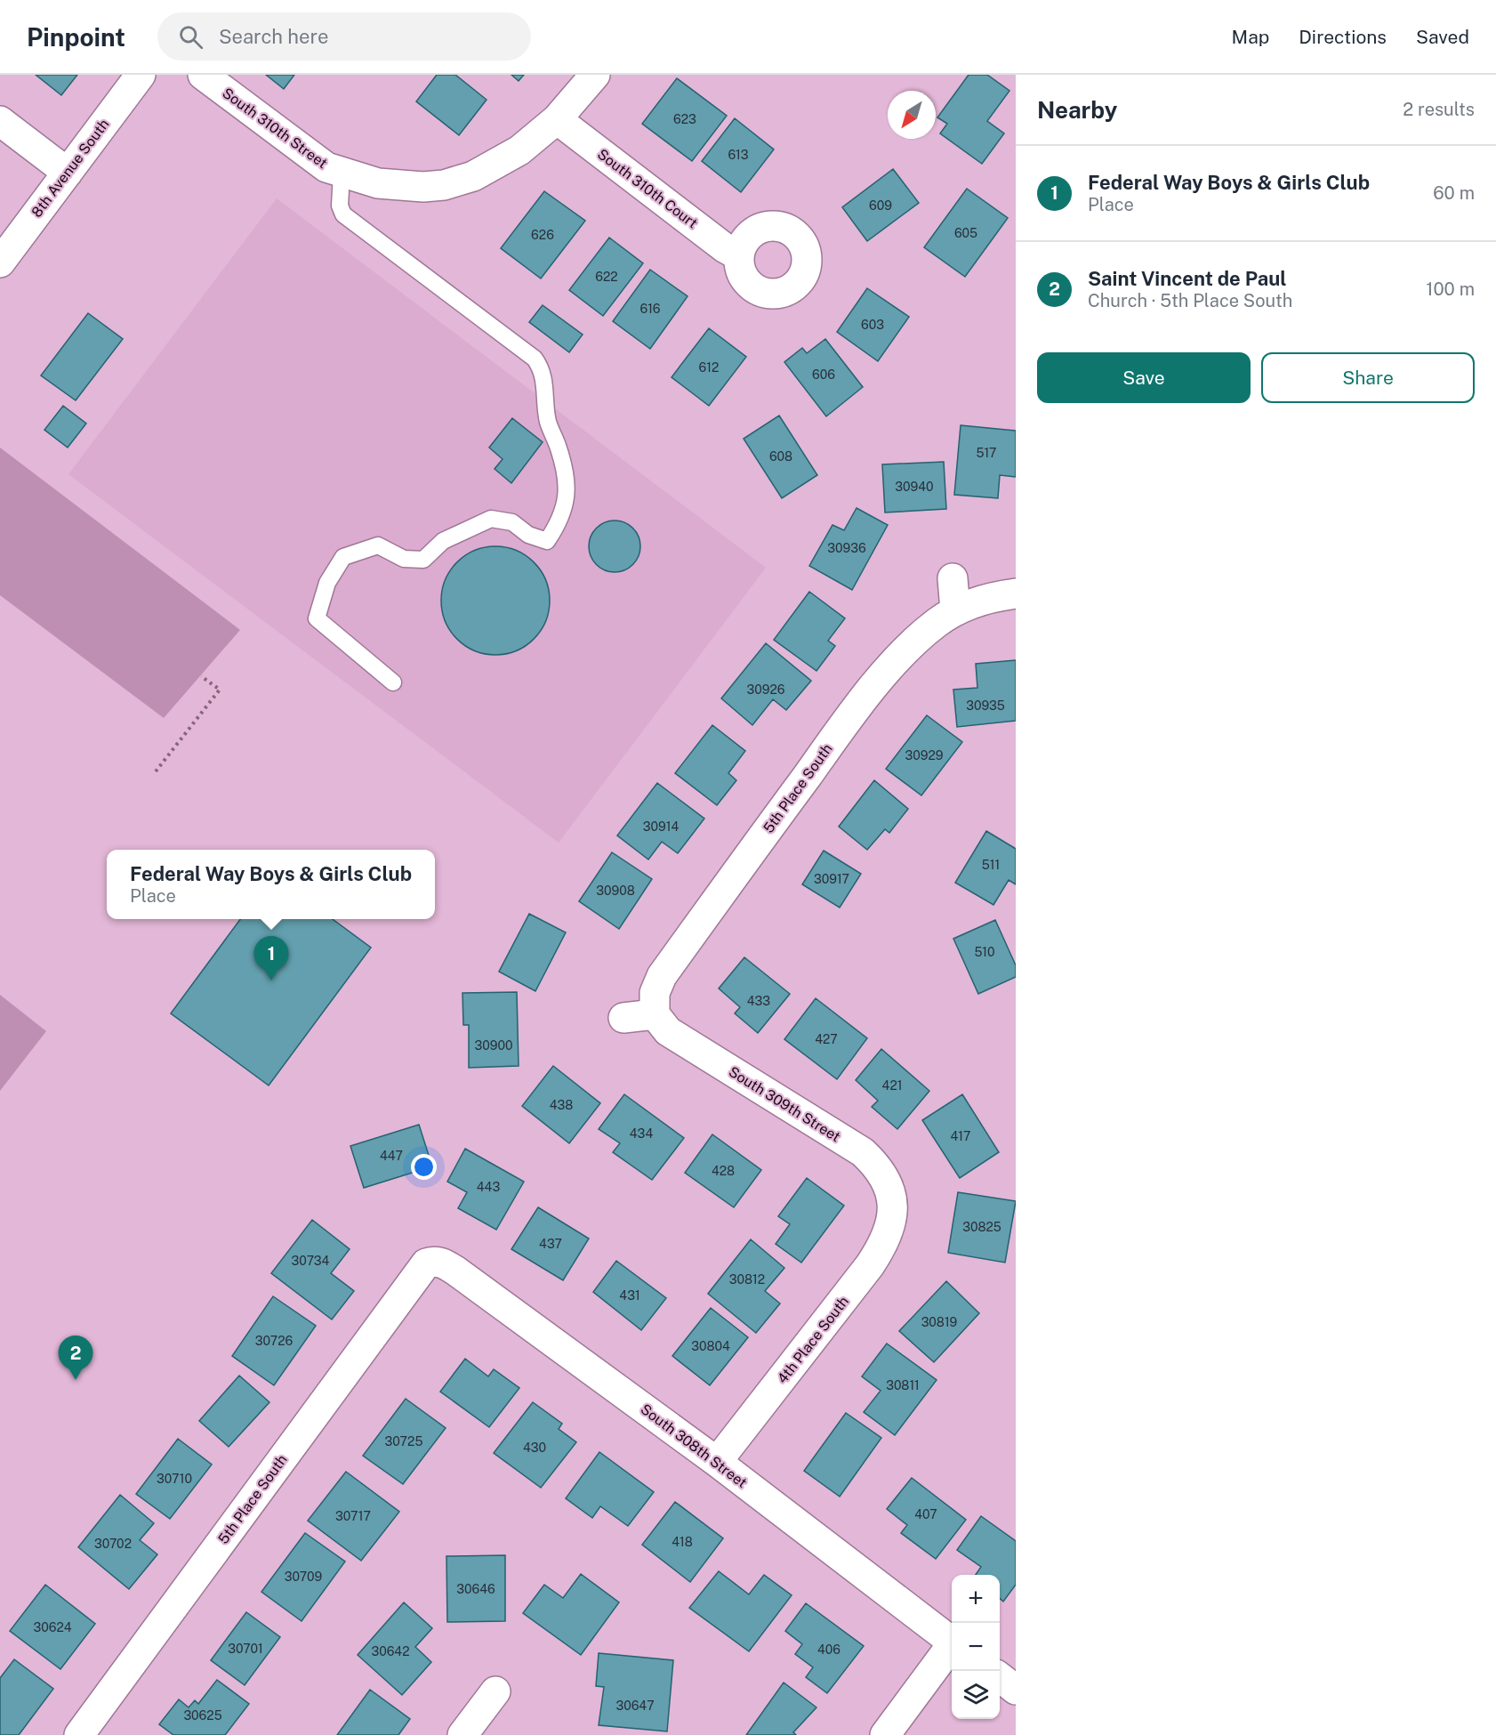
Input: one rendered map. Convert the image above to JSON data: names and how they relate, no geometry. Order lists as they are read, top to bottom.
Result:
{
  "streets": {
    "street": [
      "South 310th Street",
      "8th Avenue South",
      "South 310th Court",
      "5th Place South",
      "South 309th Street",
      "4th Place South",
      "South 308th Street"
    ]
  },
  "crossings": [
    ["South 310th Street", "South 310th Court"],
    ["5th Place South", "South 309th Street"],
    ["5th Place South", "South 308th Street"],
    ["South 309th Street", "4th Place South"],
    ["4th Place South", "South 308th Street"]
  ],
  "house_numbers": [
    "623",
    "613",
    "609",
    "605",
    "626",
    "622",
    "616",
    "603",
    "612",
    "606",
    "517",
    "608",
    "30940",
    "30936",
    "30926",
    "30935",
    "30929",
    "30914",
    "511",
    "30917",
    "30908",
    "510",
    "433",
    "427",
    "30900",
    "421",
    "438",
    "434",
    "417",
    "447",
    "428",
    "443",
    "30825",
    "437",
    "30734",
    "30812",
    "431",
    "30819",
    "30726",
    "30804",
    "30811",
    "30725",
    "430",
    "30710",
    "407",
    "30717",
    "418",
    "30702",
    "30709",
    "30646",
    "30624",
    "30701",
    "406",
    "30642",
    "30647",
    "30625"
  ],
  "north": "bottom left",
  "page": {
    "header": "Pinpoint",
    "search": "Search here",
    "nav": ["Map", "Directions", "Saved"],
    "heading": ["Nearby", "2 results"],
    "list": [
      {
        "mark": "1",
        "name": "Federal Way Boys & Girls Club",
        "note": "Place",
        "value": "60 m"
      },
      {
        "mark": "2",
        "name": "Saint Vincent de Paul",
        "note": "Church · 5th Place South",
        "value": "100 m"
      }
    ],
    "buttons": ["Save", "Share"],
    "popup": ["Federal Way Boys & Girls Club", "Place"],
    "pins": ["1", "2"],
    "map_buttons": ["+", "−"]
  }
}
